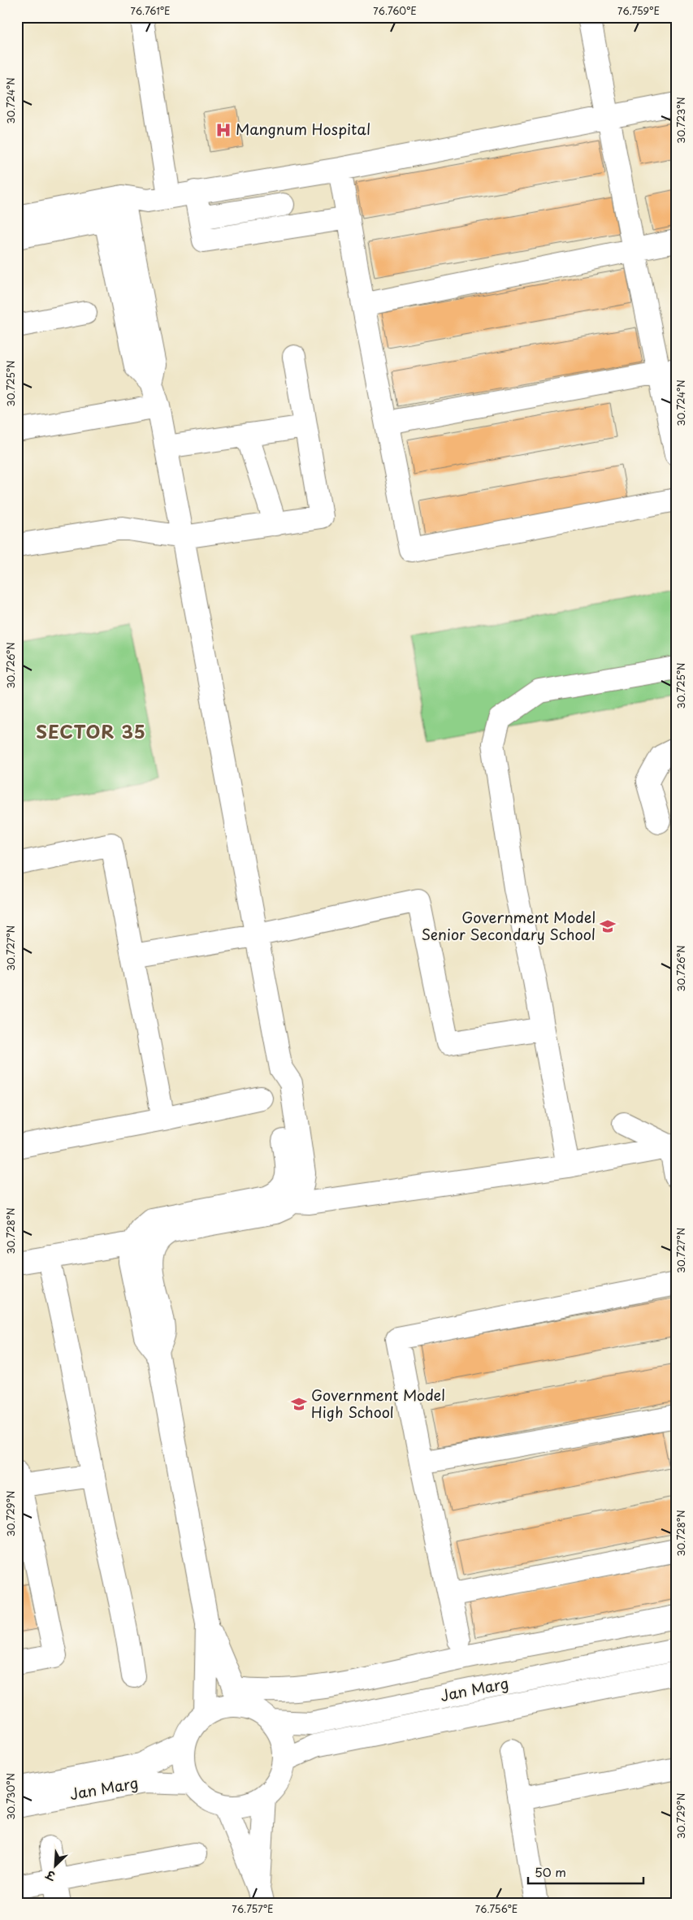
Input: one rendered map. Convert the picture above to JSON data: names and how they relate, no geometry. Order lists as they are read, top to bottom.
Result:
{
  "streets": {
    "street": ["Jan Marg"]
  },
  "districts": ["SECTOR 35"],
  "places": {
    "hospital": ["Mangnum Hospital"],
    "school or university": ["Government Model Senior Secondary School", "Government Model High School"]
  },
  "scale_bar": "50 m",
  "north": "bottom left",
  "coordinates": [
    "76.761°E",
    "76.760°E",
    "76.759°E",
    "30.724°N",
    "30.723°N",
    "30.725°N",
    "30.726°N",
    "30.727°N",
    "30.728°N",
    "30.729°N",
    "30.730°N",
    "76.757°E",
    "76.756°E"
  ]
}
